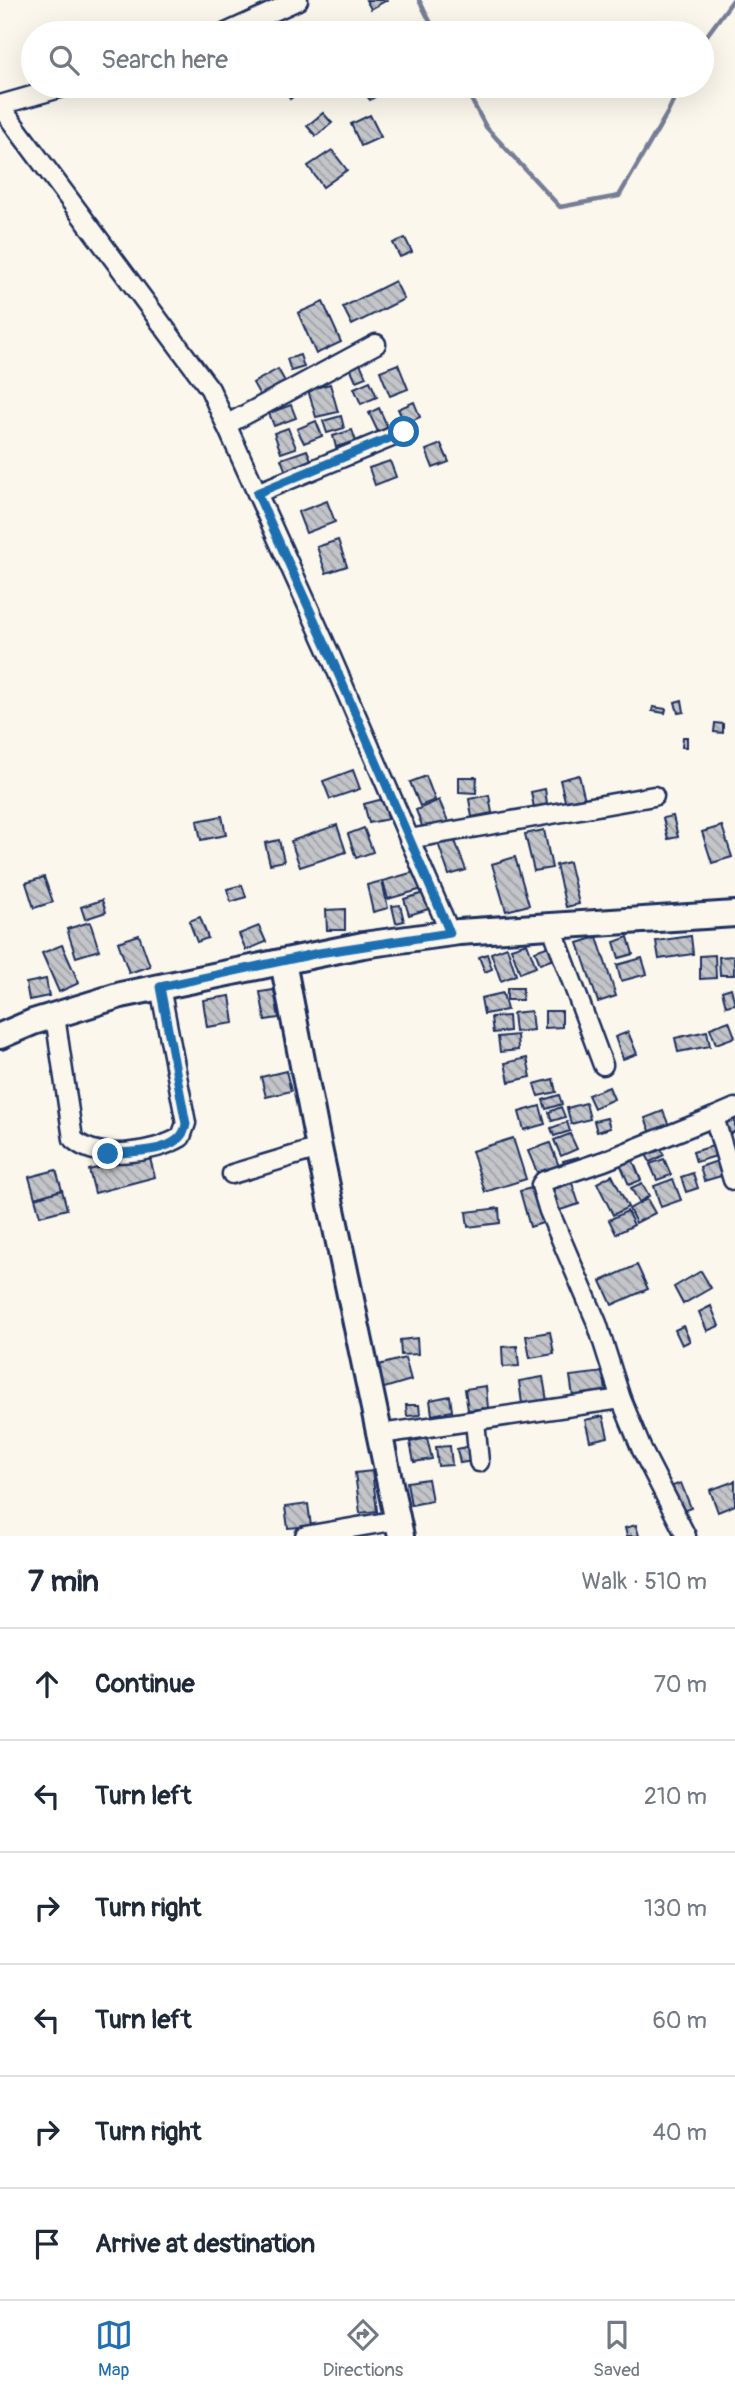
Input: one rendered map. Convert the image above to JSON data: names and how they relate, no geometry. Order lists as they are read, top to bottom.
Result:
{
  "page": {
    "search": "Search here",
    "heading": ["7 min", "Walk · 510 m"],
    "list": [
      ["Continue", "70 m"],
      ["Turn left", "210 m"],
      ["Turn right", "130 m"],
      ["Turn left", "60 m"],
      ["Turn right", "40 m"],
      "Arrive at destination"
    ],
    "nav": ["Map", "Directions", "Saved"]
  }
}
